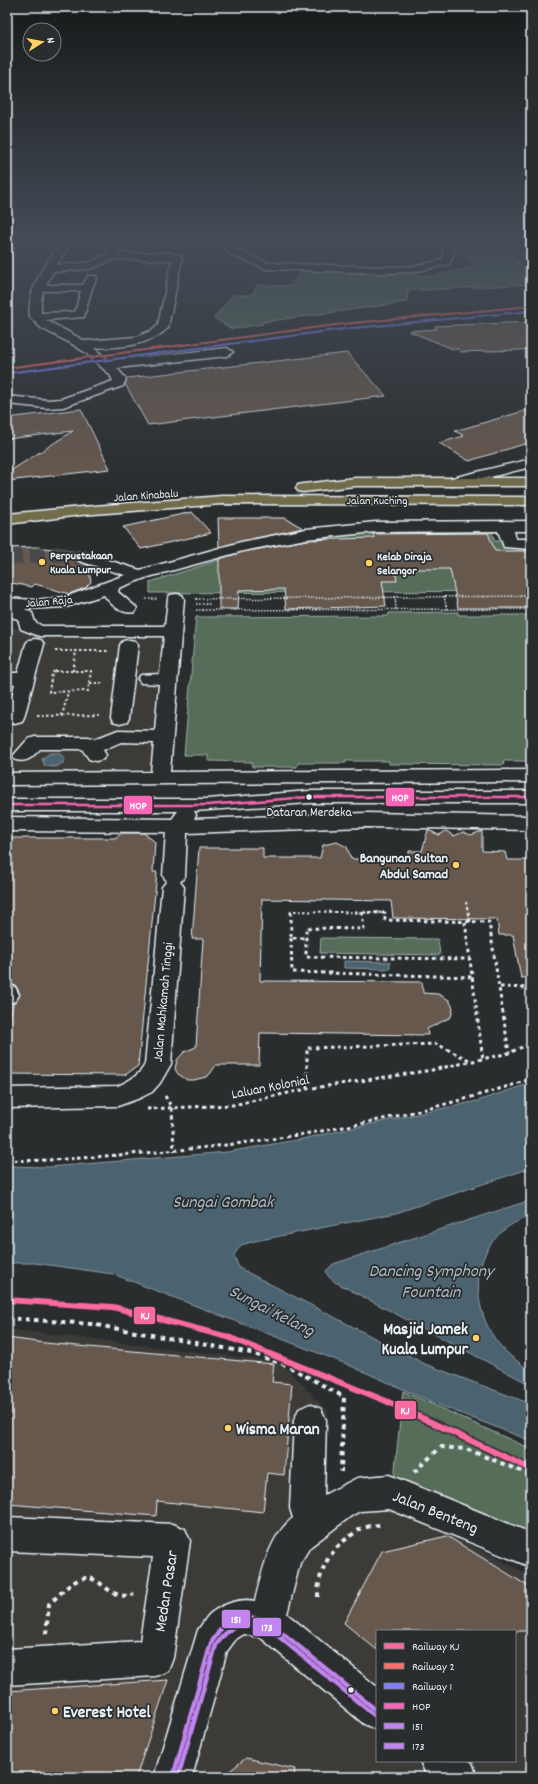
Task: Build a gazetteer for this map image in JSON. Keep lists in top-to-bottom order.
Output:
{
  "streets": {
    "highway": ["Jalan Kinabalu", "Jalan Kuching"],
    "street": [
      "Jalan Raja",
      "Jalan Mahkamah Tinggi",
      "Jalan Benteng",
      "Medan Pasar"
    ],
    "path": ["Laluan Kolonial"]
  },
  "crossings": [
    ["Jalan Kinabalu", "Jalan Kuching"]
  ],
  "water": ["Sungai Gombak", "Dancing Symphony Fountain", "Sungai Kelang"],
  "places": [
    "Perpustakaan Kuala Lumpur",
    "Kelab Diraja Selangor",
    "Dataran Merdeka",
    "Bangunan Sultan Abdul Samad",
    "Masjid Jamek Kuala Lumpur",
    "Wisma Maran",
    "Everest Hotel"
  ],
  "lines": [
    "rail line 2",
    "rail line 1",
    "transit line HOP",
    "rail line KJ",
    "transit line 151",
    "transit line 173"
  ],
  "legend": [
    "Railway KJ",
    "Railway 2",
    "Railway 1",
    "HOP",
    "151",
    "173"
  ],
  "north": "right"
}
